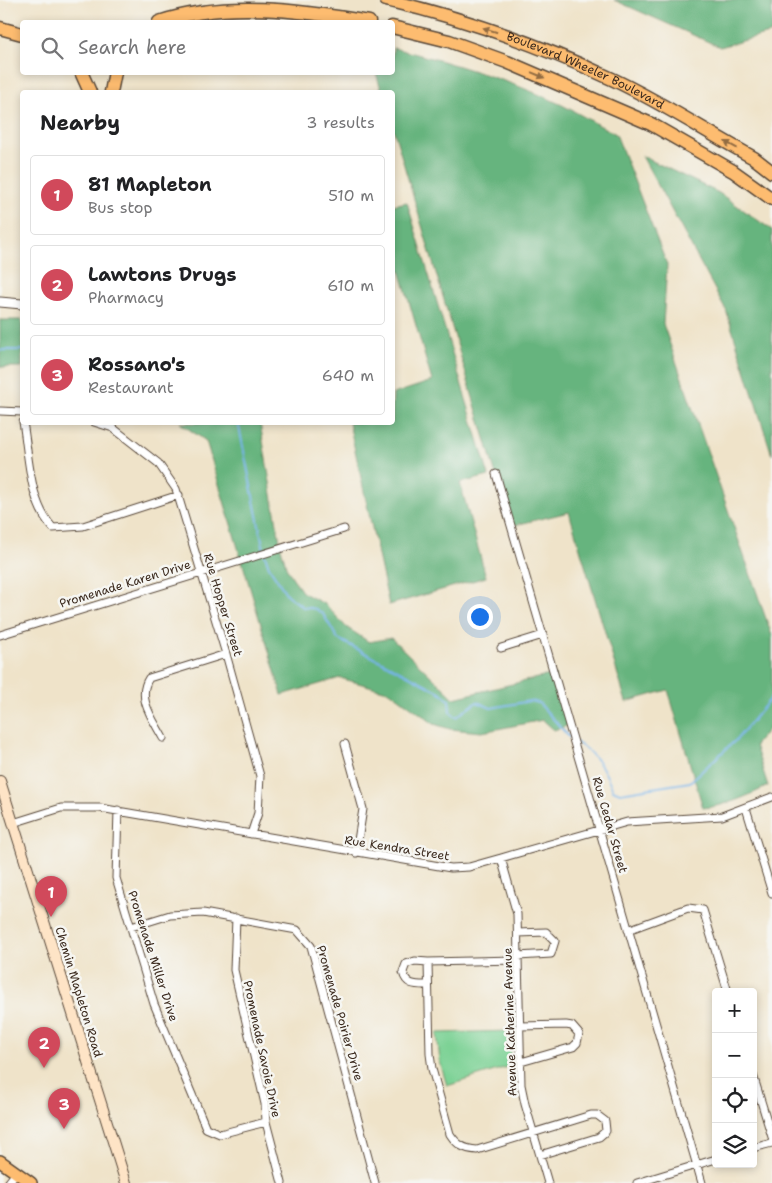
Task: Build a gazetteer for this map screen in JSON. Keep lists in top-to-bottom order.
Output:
{
  "streets": {
    "highway": ["Boulevard Wheeler Boulevard"],
    "main road": ["Chemin Mapleton Road"],
    "street": [
      "Promenade Karen Drive",
      "Rue Hopper Street",
      "Rue Cedar Street",
      "Rue Kendra Street",
      "Promenade Miller Drive",
      "Promenade Poirier Drive",
      "Avenue Katherine Avenue",
      "Promenade Savoie Drive"
    ]
  },
  "crossings": [
    ["Promenade Karen Drive", "Rue Hopper Street"],
    ["Rue Hopper Street", "Rue Kendra Street"],
    ["Rue Cedar Street", "Rue Kendra Street"],
    ["Rue Kendra Street", "Promenade Miller Drive"],
    ["Rue Kendra Street", "Chemin Mapleton Road"],
    ["Rue Kendra Street", "Avenue Katherine Avenue"],
    ["Promenade Miller Drive", "Promenade Poirier Drive"],
    ["Promenade Miller Drive", "Promenade Savoie Drive"],
    ["Promenade Poirier Drive", "Promenade Savoie Drive"]
  ],
  "page": {
    "search": "Search here",
    "heading": ["Nearby", "3 results"],
    "list": [
      {
        "mark": "1",
        "name": "81 Mapleton",
        "note": "Bus stop",
        "value": "510 m"
      },
      {
        "mark": "2",
        "name": "Lawtons Drugs",
        "note": "Pharmacy",
        "value": "610 m"
      },
      {
        "mark": "3",
        "name": "Rossano's",
        "note": "Restaurant",
        "value": "640 m"
      }
    ],
    "pins": ["1", "2", "3"],
    "map_buttons": ["+", "−"]
  }
}
